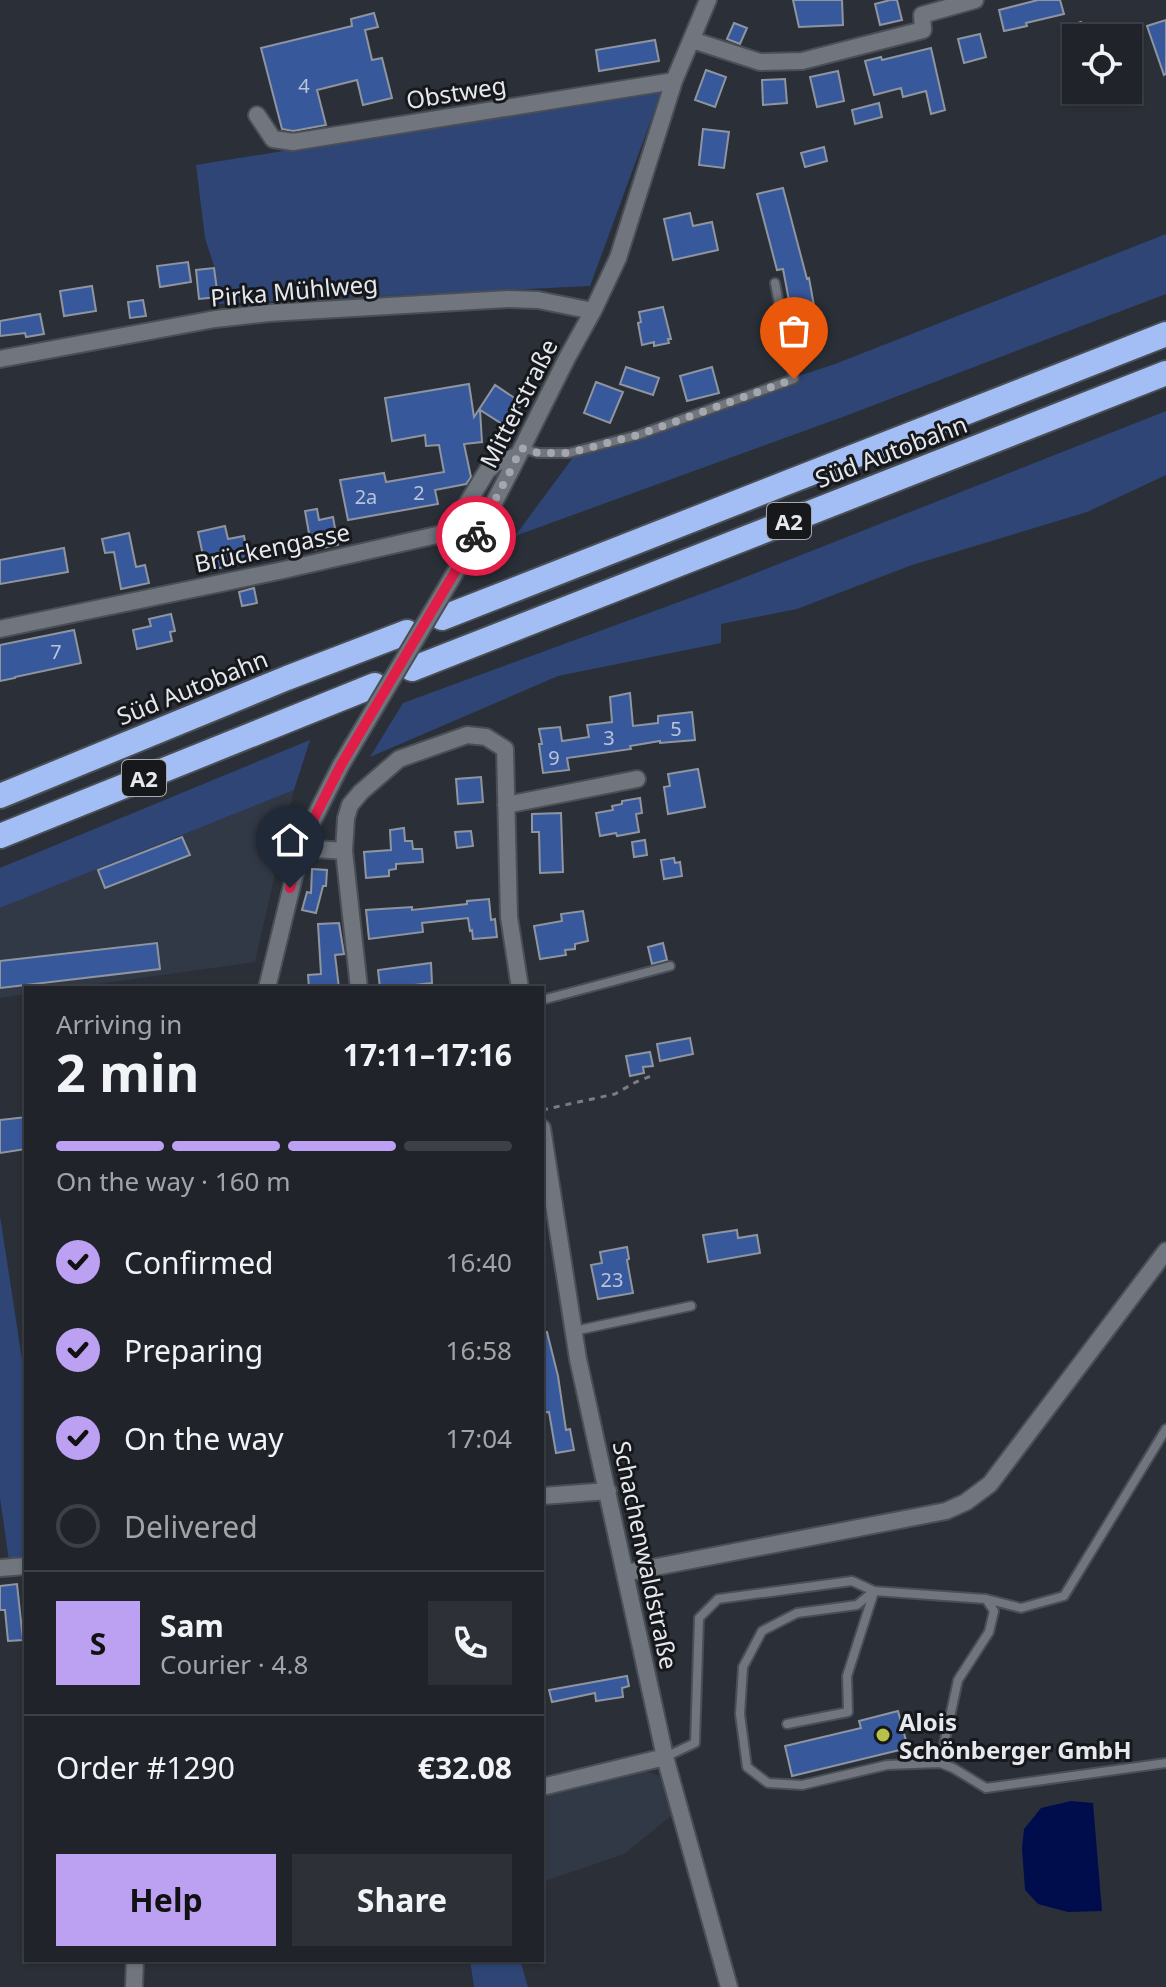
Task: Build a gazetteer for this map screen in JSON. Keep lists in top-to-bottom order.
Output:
{
  "streets": {
    "highway": ["Süd Autobahn", "A2"],
    "street": [
      "Obstweg",
      "Pirka Mühlweg",
      "Mitterstraße",
      "Brückengasse",
      "Schachenwaldstraße"
    ]
  },
  "crossings": [
    ["Obstweg", "Mitterstraße"],
    ["Pirka Mühlweg", "Mitterstraße"],
    ["Mitterstraße", "Brückengasse"]
  ],
  "places": ["Alois Schönberger GmbH"],
  "house_numbers": [
    "4",
    "2",
    "2a",
    "7",
    "5",
    "3",
    "9",
    "23"
  ],
  "page": {
    "heading": ["2 min", "Arriving in", "17:11–17:16"],
    "panel": [
      "Sam",
      "Courier · 4.8",
      "Order #1290",
      "€32.08"
    ],
    "bar": "On the way · 160 m",
    "list": [
      ["Confirmed", "16:40"],
      ["Preparing", "16:58"],
      ["On the way", "17:04"],
      "Delivered"
    ],
    "round": "S",
    "buttons": ["Help", "Share"]
  }
}
